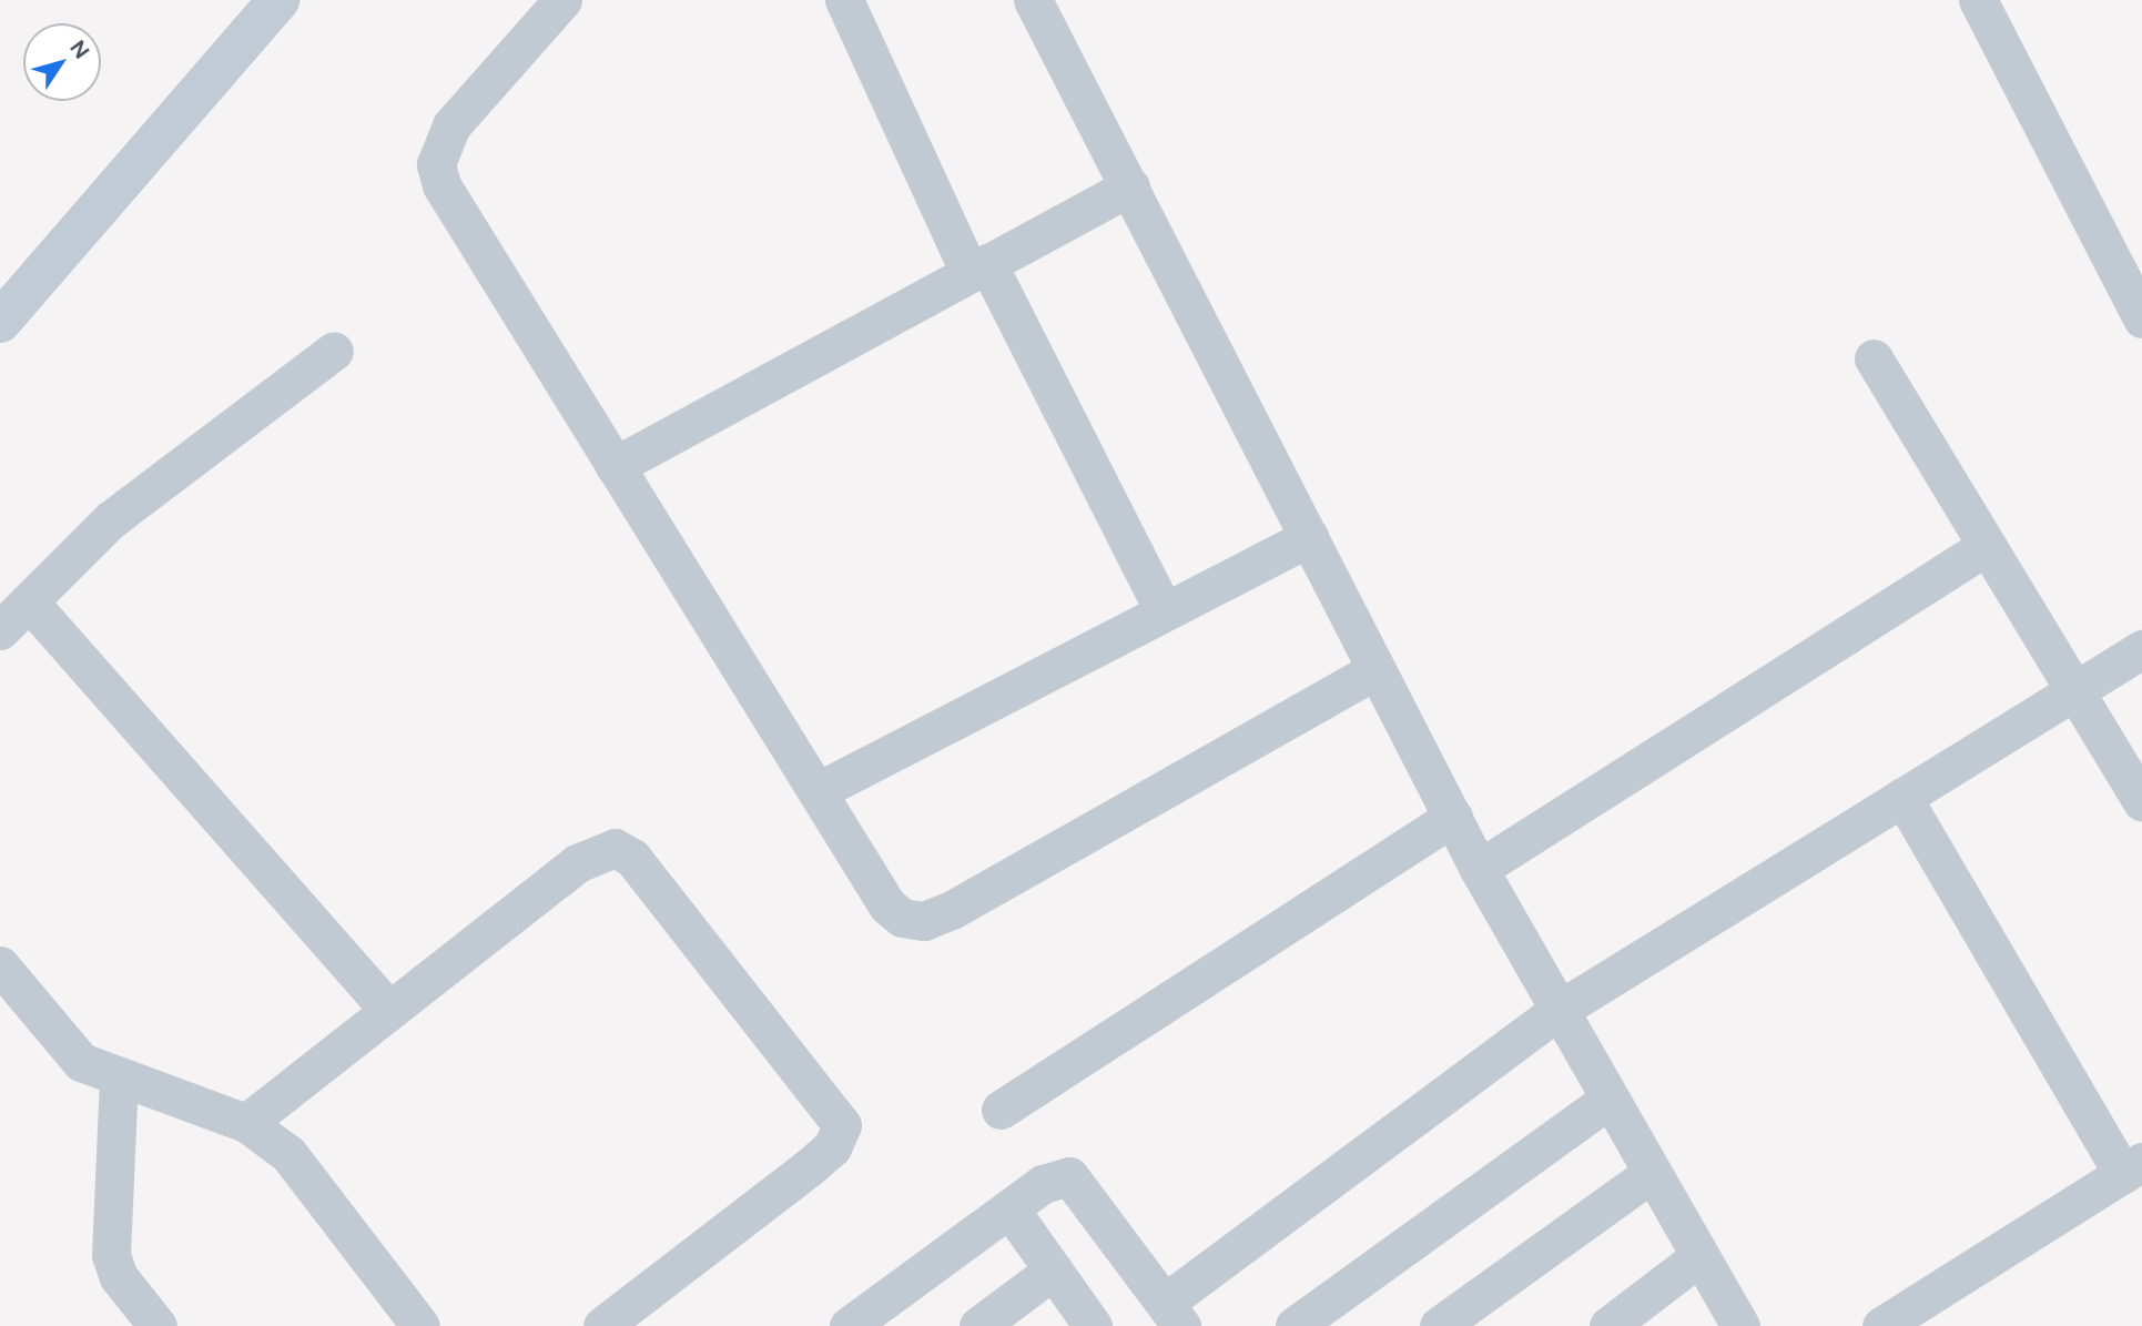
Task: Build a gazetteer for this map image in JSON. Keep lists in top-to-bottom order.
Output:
{
  "north": "top right"
}
